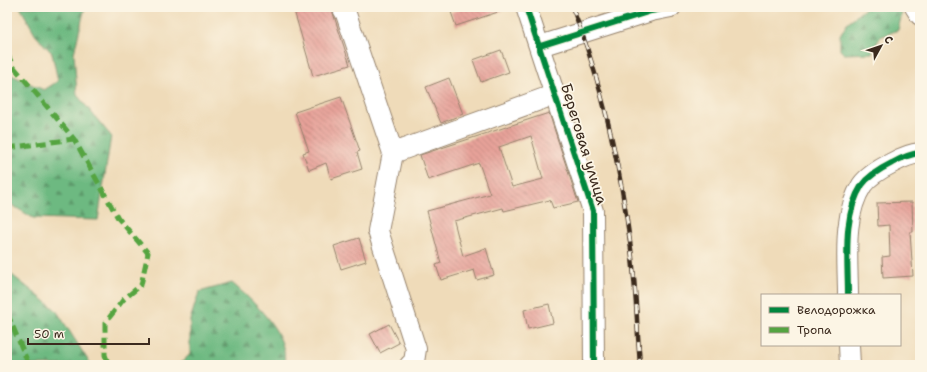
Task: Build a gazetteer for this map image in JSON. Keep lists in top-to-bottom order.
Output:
{
  "streets": {
    "street": ["Береговая улица"]
  },
  "legend": ["Велодорожка", "Тропа"],
  "scale_bar": "50 m",
  "north": "top right"
}
